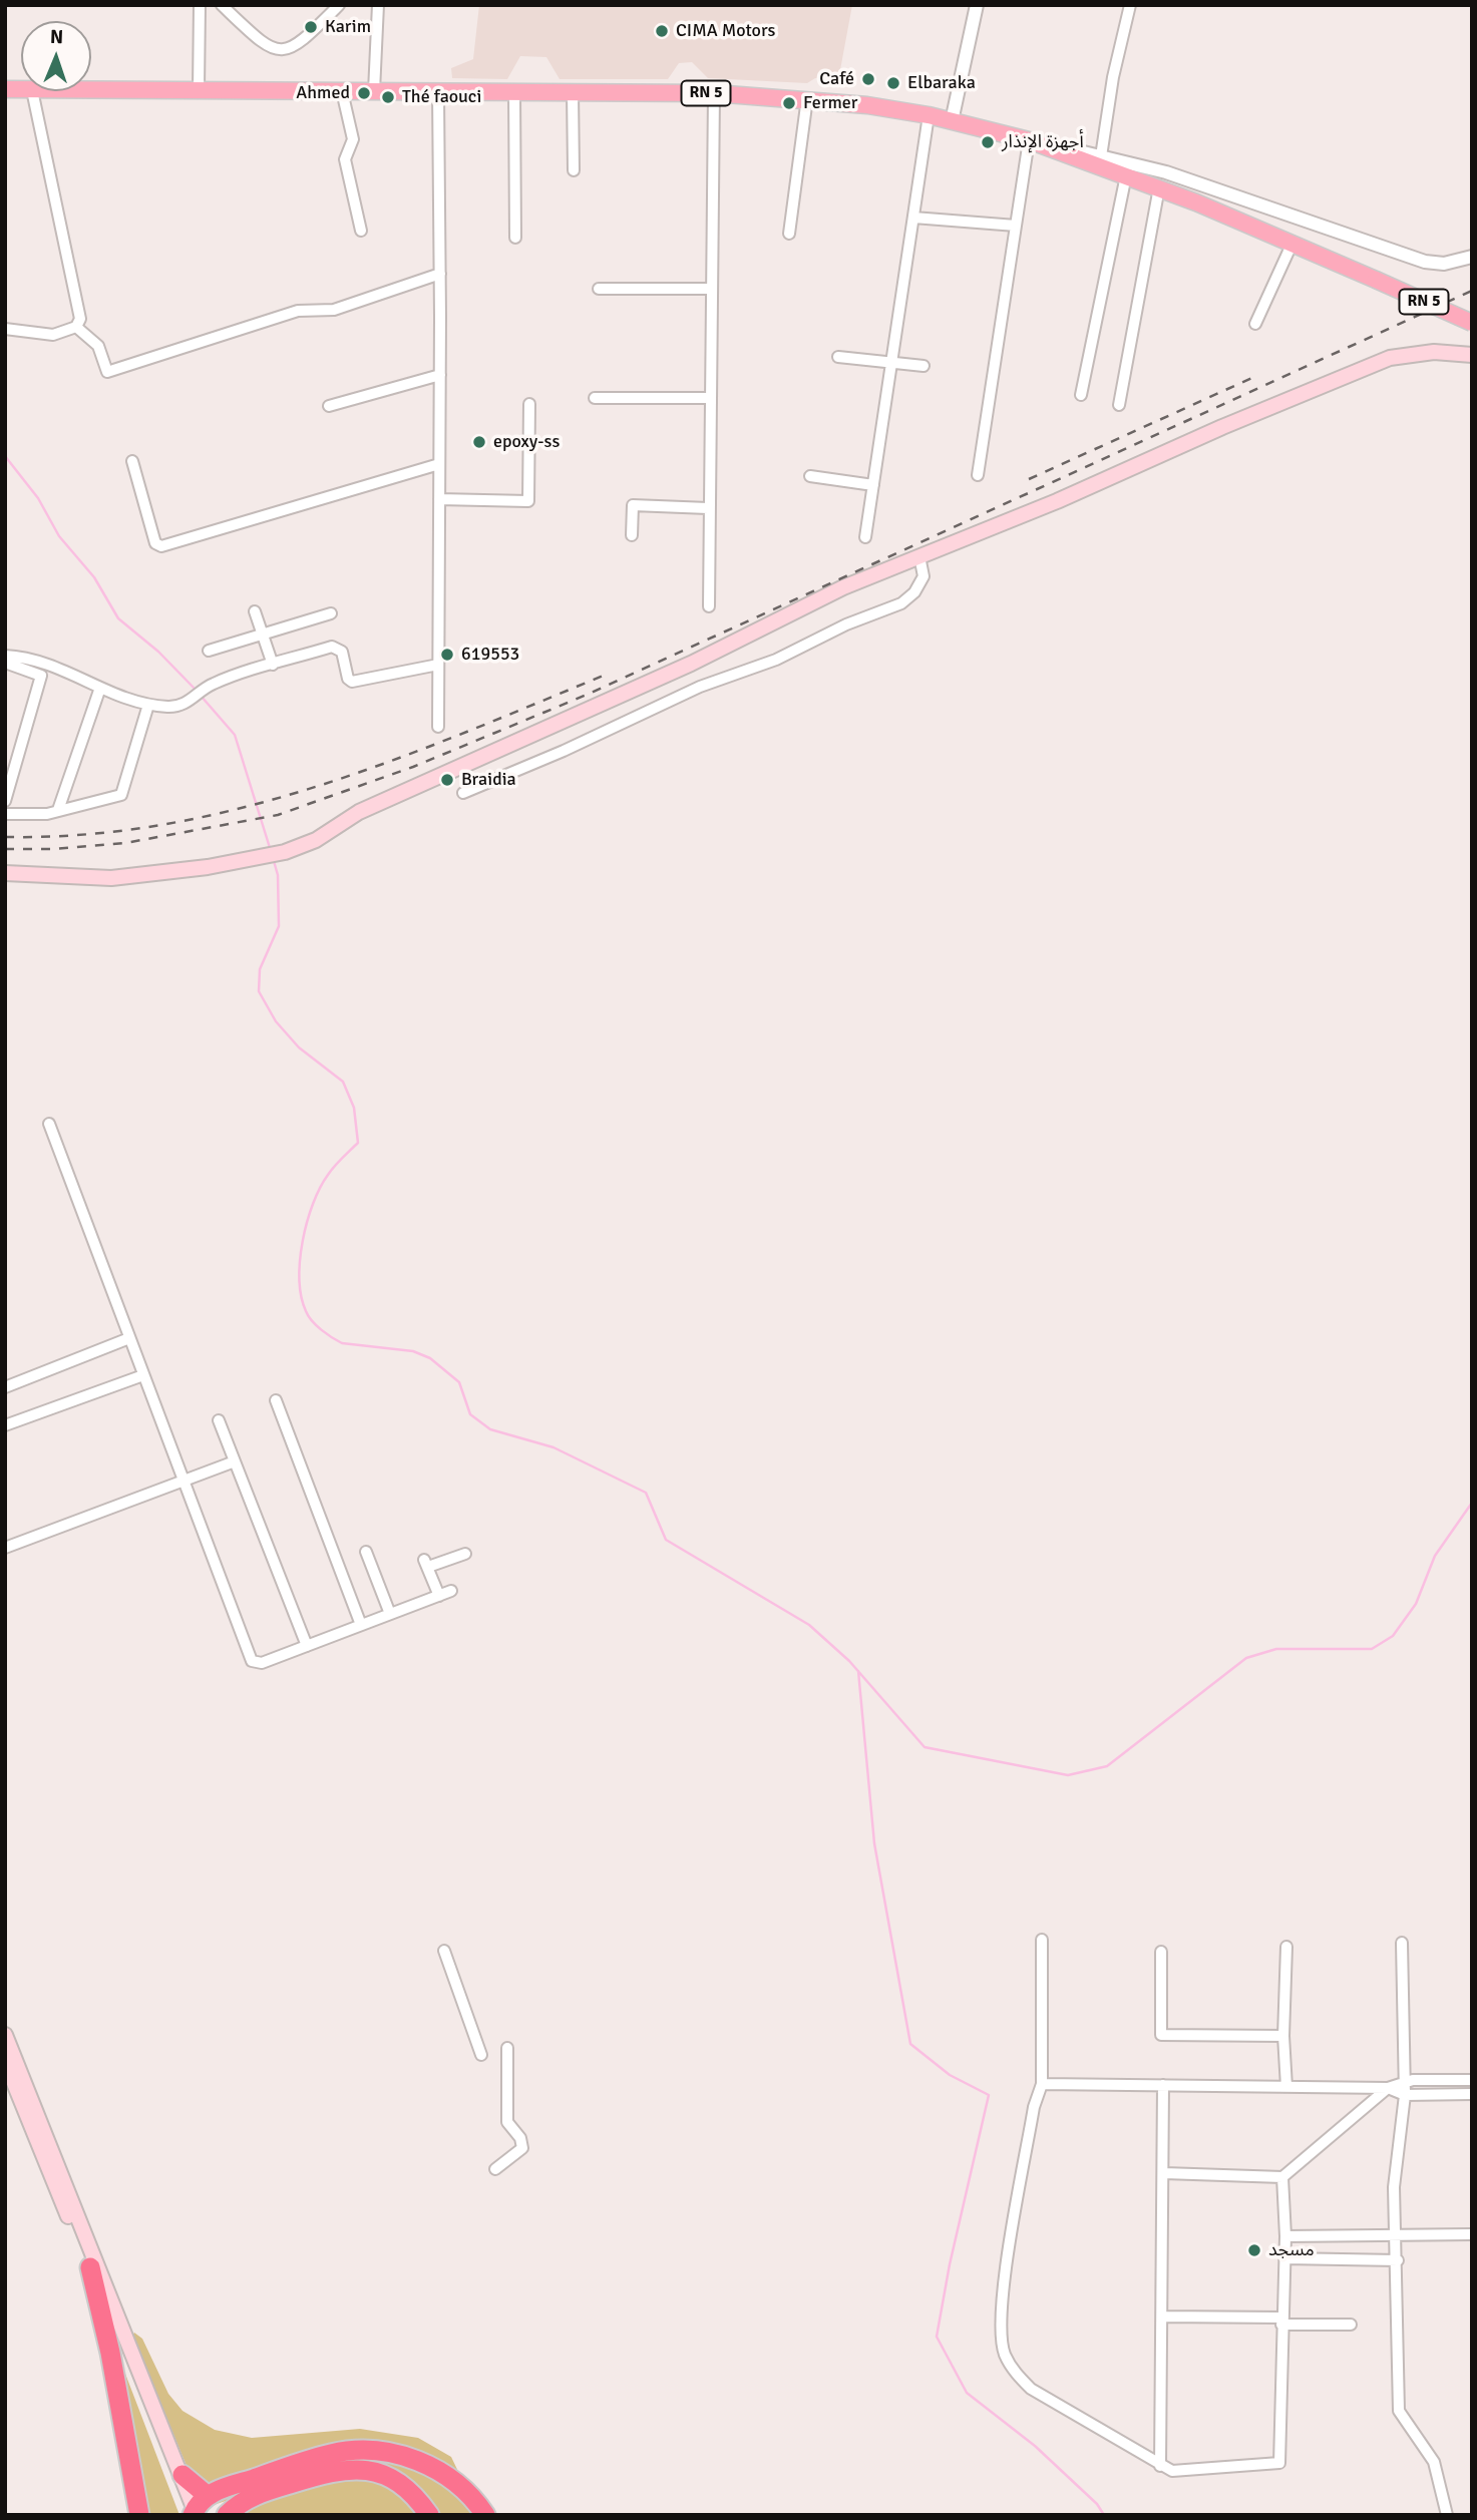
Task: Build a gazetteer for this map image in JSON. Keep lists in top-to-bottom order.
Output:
{
  "streets": {
    "main road": ["RN 5"]
  },
  "places": [
    "Karim",
    "CIMA Motors",
    "Café",
    "Elbaraka",
    "Ahmed",
    "Thé faouci",
    "Fermer",
    "أجهزة الإنذار",
    "epoxy-ss",
    "619553",
    "Braidia",
    "مسجد"
  ],
  "north": "top"
}
